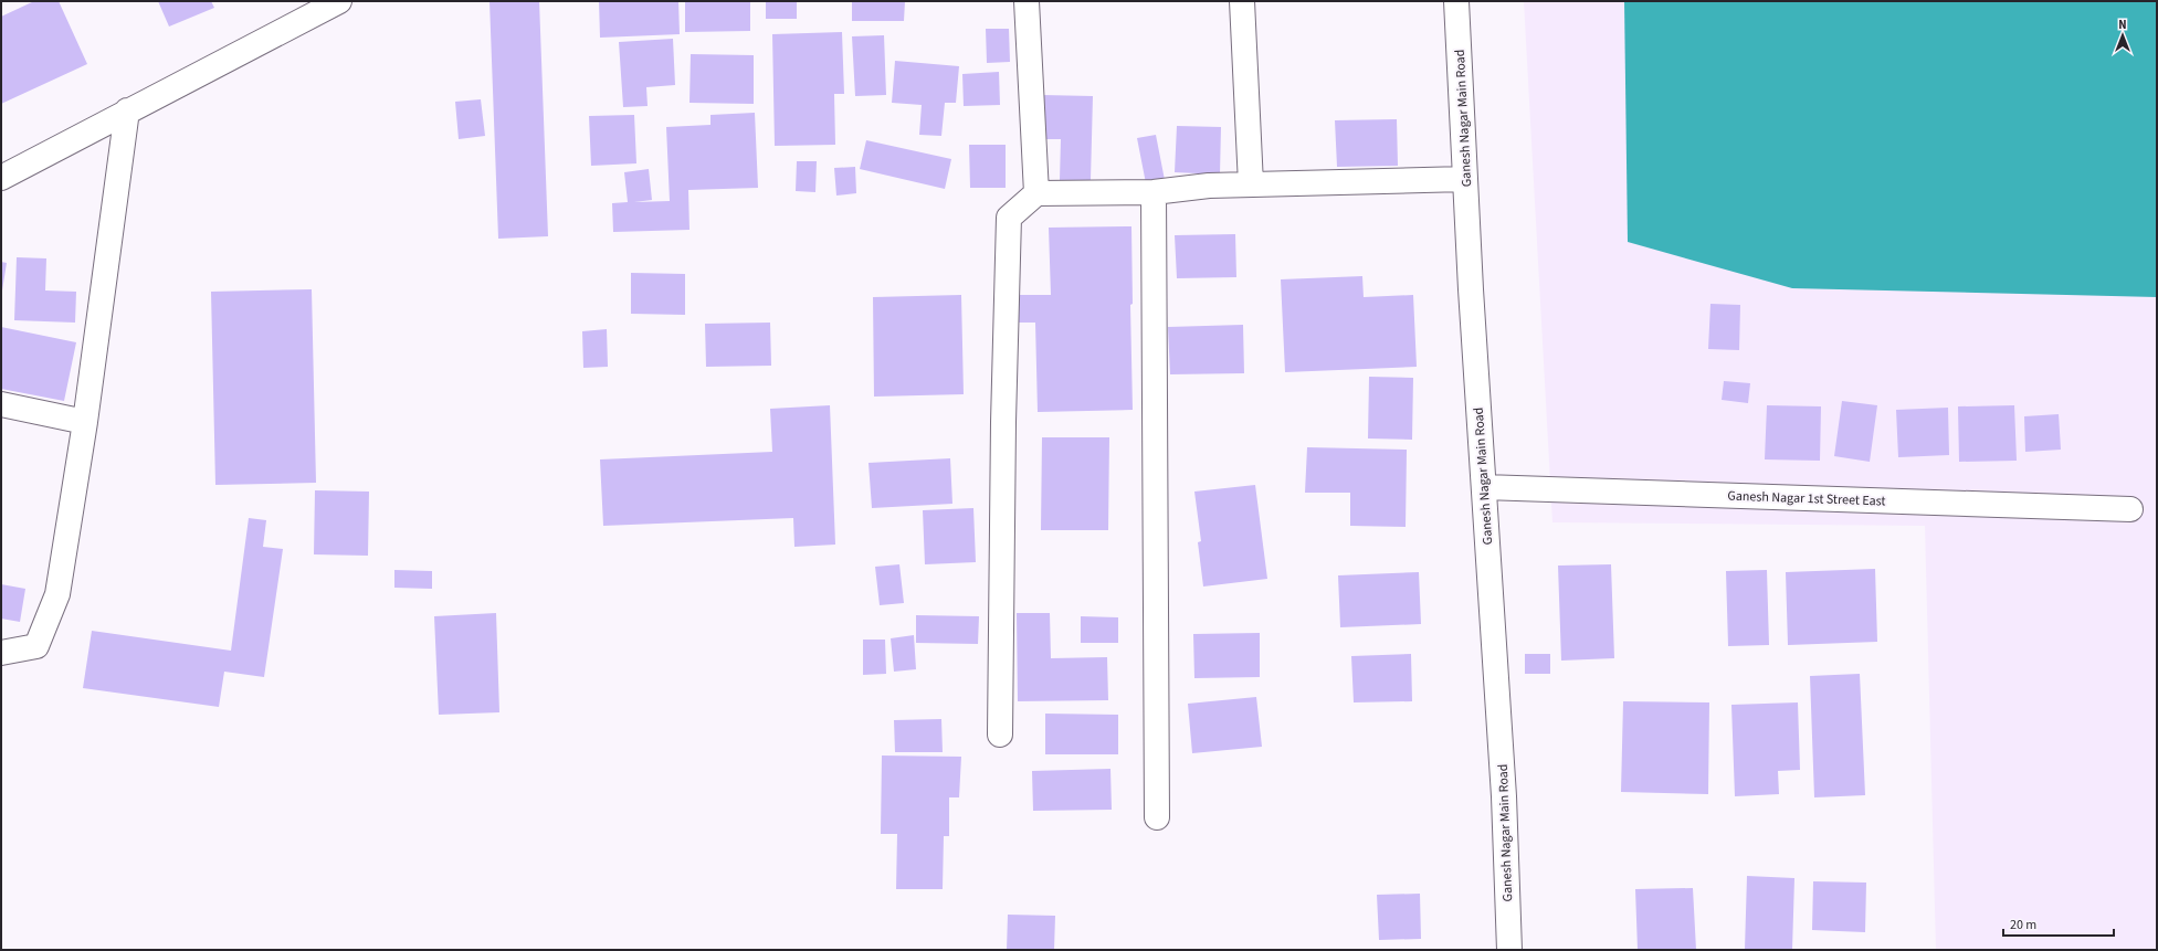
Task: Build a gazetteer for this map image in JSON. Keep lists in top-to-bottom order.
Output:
{
  "streets": {
    "street": ["Ganesh Nagar Main Road", "Ganesh Nagar 1st Street East"]
  },
  "crossings": [
    ["Ganesh Nagar Main Road", "Ganesh Nagar 1st Street East"]
  ],
  "scale_bar": "20 m",
  "north": "top"
}
